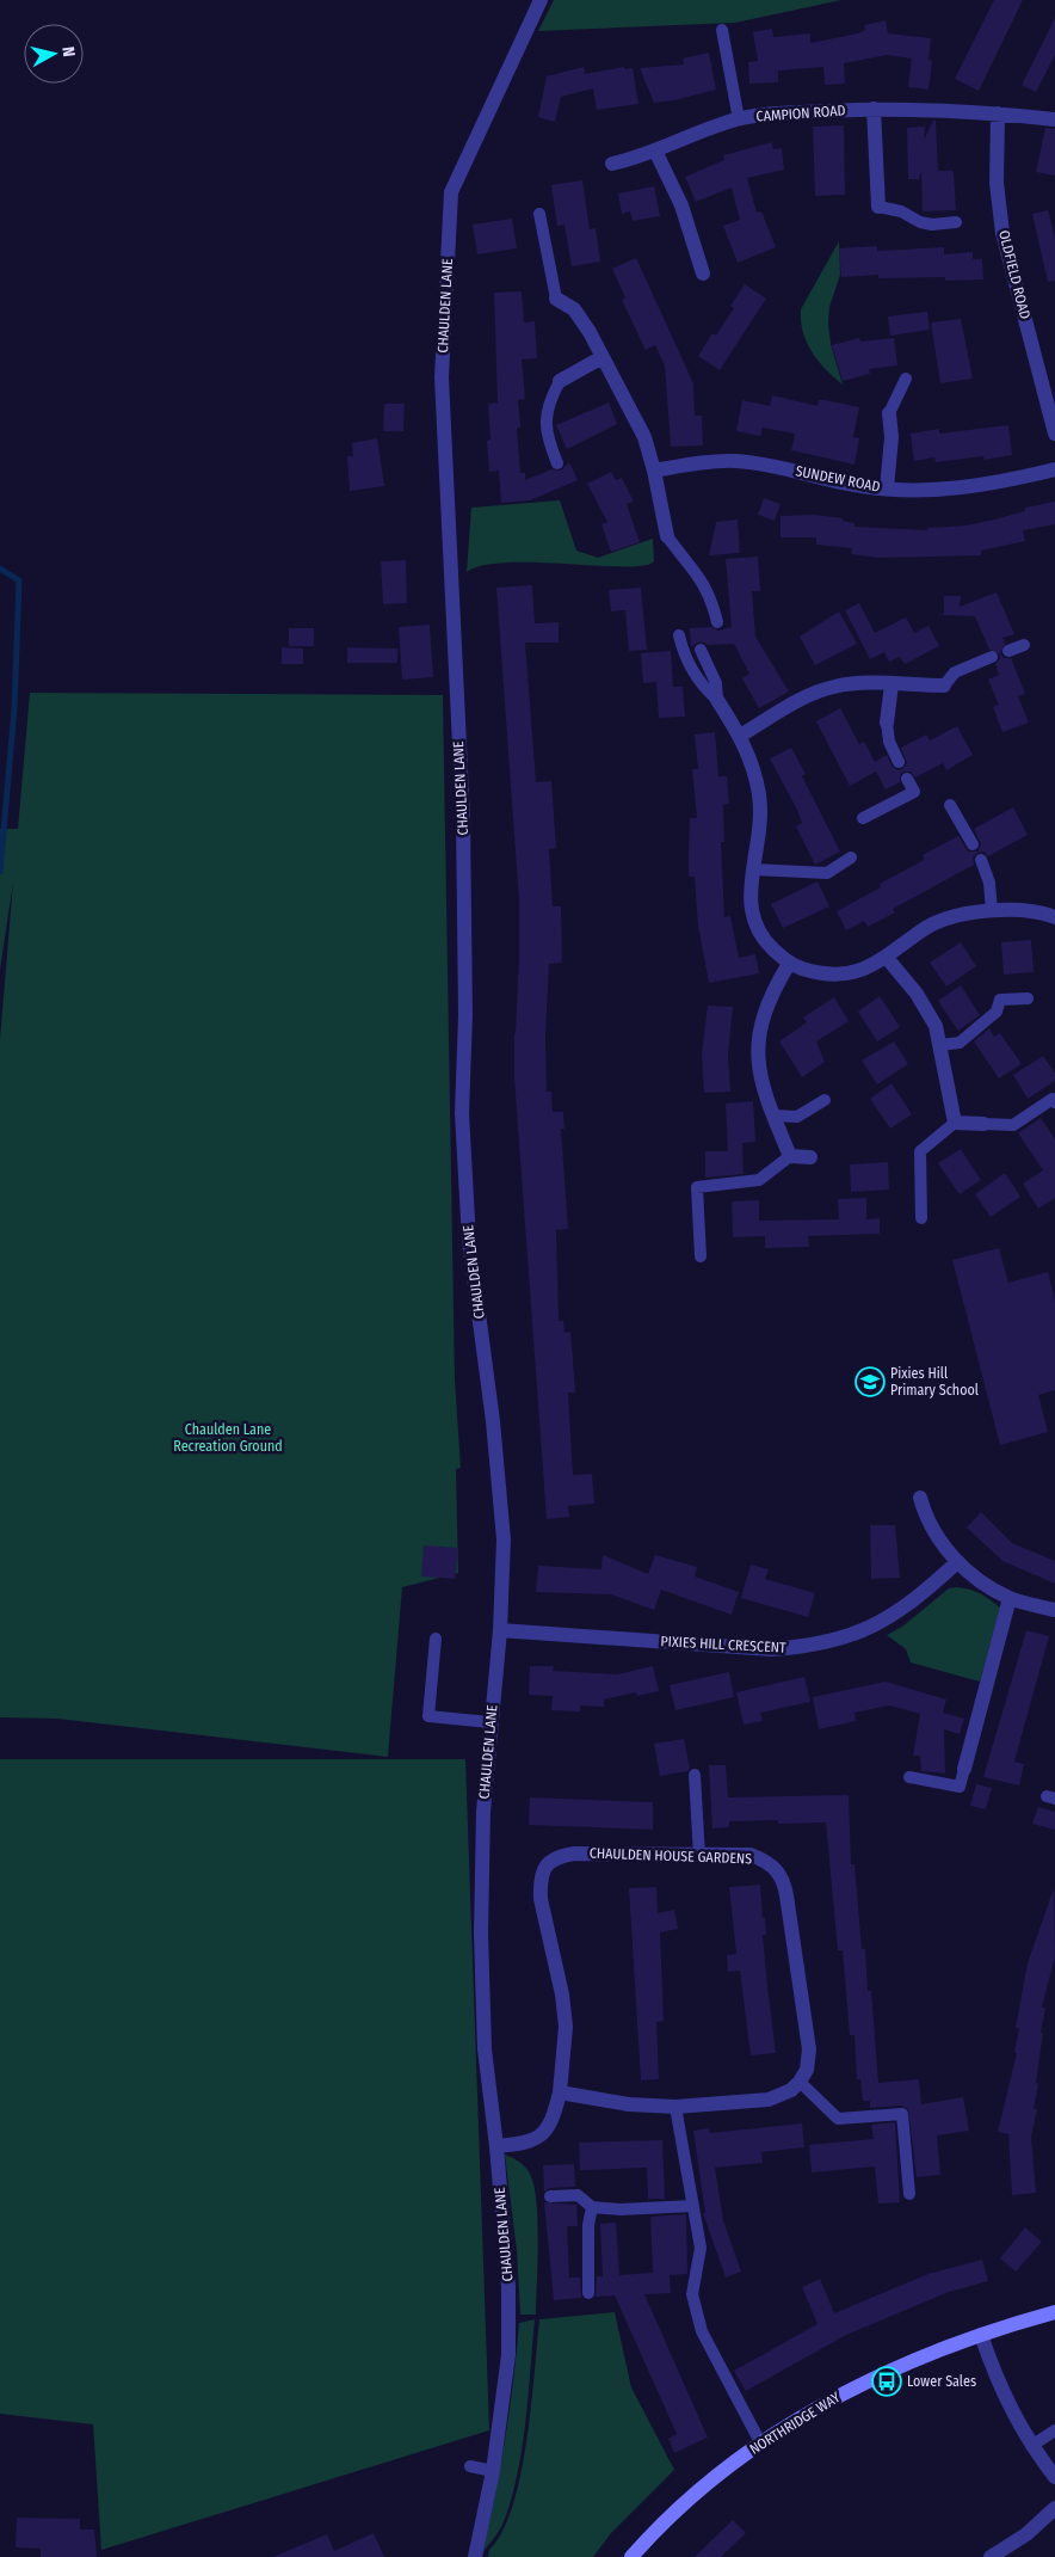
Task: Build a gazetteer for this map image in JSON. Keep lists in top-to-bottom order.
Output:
{
  "streets": {
    "street": [
      "CAMPION ROAD",
      "OLDFIELD ROAD",
      "CHAULDEN LANE",
      "SUNDEW ROAD",
      "PIXIES HILL CRESCENT",
      "CHAULDEN HOUSE GARDENS",
      "NORTHRIDGE WAY"
    ]
  },
  "crossings": [
    ["CAMPION ROAD", "OLDFIELD ROAD"],
    ["CHAULDEN LANE", "PIXIES HILL CRESCENT"],
    ["CHAULDEN LANE", "CHAULDEN HOUSE GARDENS"]
  ],
  "parks": ["Chaulden Lane Recreation Ground"],
  "places": {
    "school or university": ["Pixies Hill Primary School"],
    "bus stop": ["Lower Sales"]
  },
  "north": "right"
}
